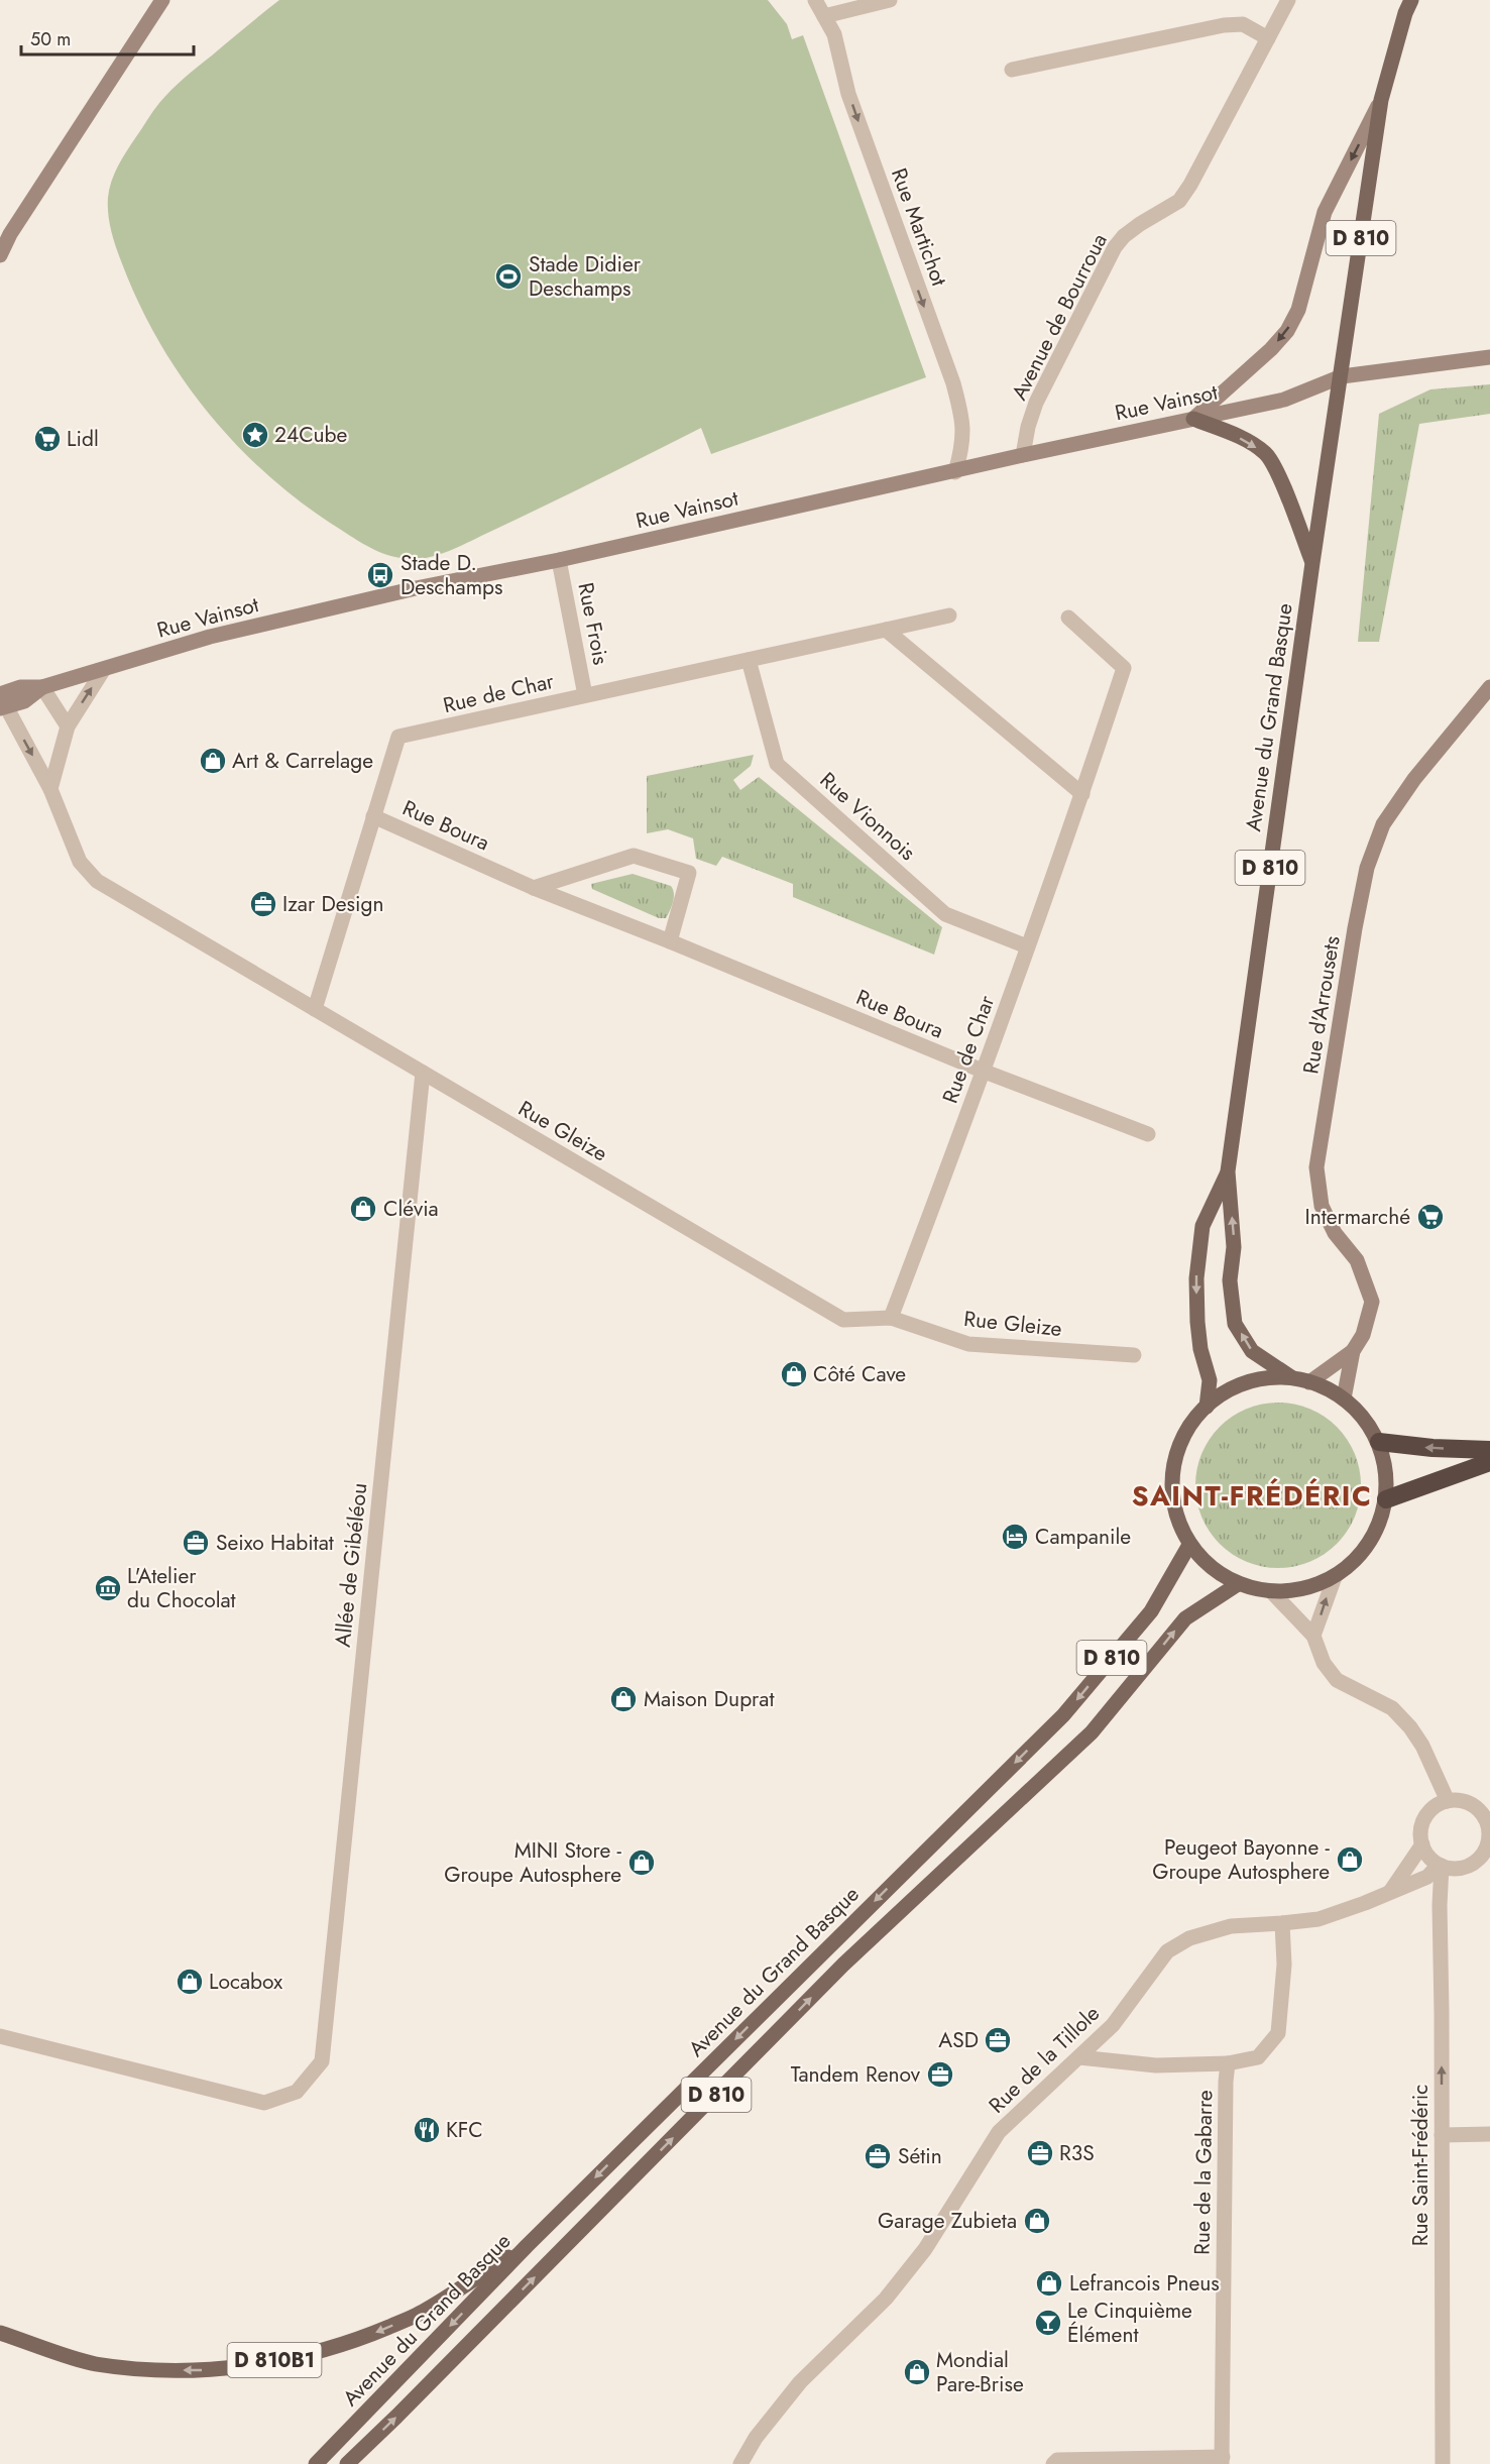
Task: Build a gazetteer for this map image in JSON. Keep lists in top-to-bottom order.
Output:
{
  "streets": {
    "main road": [
      "D 810",
      "Rue Vainsot",
      "Avenue du Grand Basque",
      "Rue d'Arrousets",
      "D 810B1"
    ],
    "street": [
      "Rue Martichot",
      "Avenue de Bourroua",
      "Rue Frois",
      "Rue de Char",
      "Rue Vionnois",
      "Rue Boura",
      "Rue Gleize",
      "Allée de Gibéléou",
      "Rue de la Tillole",
      "Rue Saint-Frédéric",
      "Rue de la Gabarre"
    ]
  },
  "crossings": [
    ["Rue Martichot", "Rue Vainsot"],
    ["D 810", "Rue Vainsot"],
    ["D 810", "Avenue du Grand Basque"],
    ["Avenue de Bourroua", "Rue Vainsot"],
    ["Rue Vainsot", "Rue Frois"],
    ["Rue Vainsot", "Avenue du Grand Basque"],
    ["Rue Vainsot", "Rue Gleize"],
    ["Rue Frois", "Rue de Char"],
    ["Rue de Char", "Rue Vionnois"],
    ["Rue de Char", "Rue Boura"],
    ["Rue de Char", "Rue Gleize"],
    ["Avenue du Grand Basque", "Rue d'Arrousets"],
    ["Avenue du Grand Basque", "D 810B1"],
    ["Rue Gleize", "Allée de Gibéléou"],
    ["Rue de la Tillole", "Rue Saint-Frédéric"],
    ["Rue de la Tillole", "Rue de la Gabarre"]
  ],
  "one_way": ["Rue Martichot", "Rue Saint-Frédéric"],
  "districts": ["SAINT-FRÉDÉRIC"],
  "places": {
    "sports": ["Stade Didier Deschamps"],
    "place": ["24Cube"],
    "supermarket": ["Lidl", "Intermarché"],
    "bus stop": ["Stade D. Deschamps"],
    "shop": [
      "Art & Carrelage",
      "Clévia",
      "Côté Cave",
      "Maison Duprat",
      "Peugeot Bayonne - Groupe Autosphere",
      "MINI Store - Groupe Autosphere",
      "Locabox",
      "Garage Zubieta",
      "Lefrancois Pneus",
      "Mondial Pare-Brise"
    ],
    "office": [
      "Izar Design",
      "Seixo Habitat",
      "ASD",
      "Tandem Renov",
      "R3S",
      "Sétin"
    ],
    "hotel": ["Campanile"],
    "museum": ["L'Atelier du Chocolat"],
    "restaurant": ["KFC"],
    "bar": ["Le Cinquième Élément"]
  },
  "scale_bar": "50 m"
}
